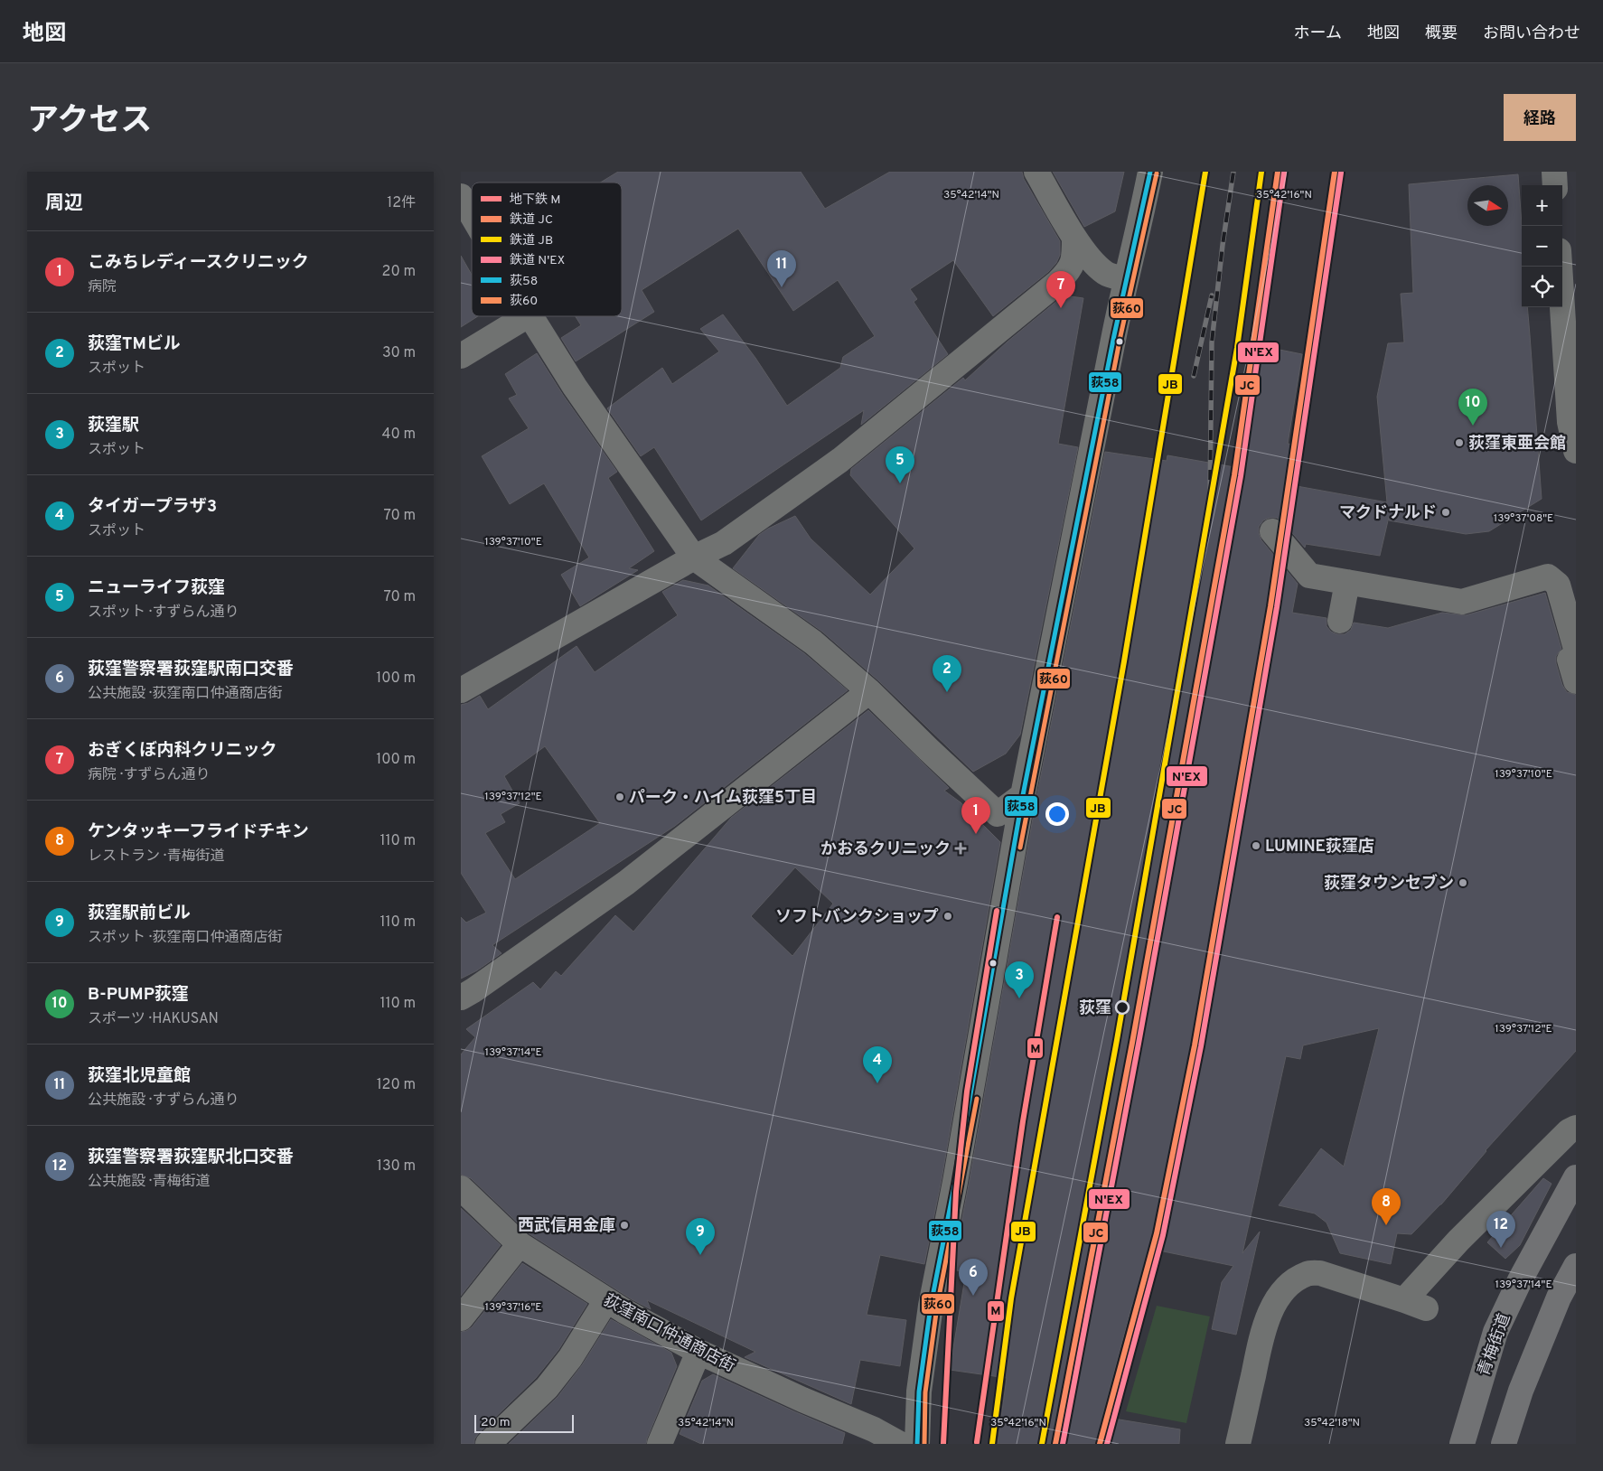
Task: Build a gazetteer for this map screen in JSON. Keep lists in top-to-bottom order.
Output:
{
  "streets": {
    "main road": ["青梅街道"],
    "street": ["荻窪南口仲通商店街"]
  },
  "places": {
    "other": [
      "荻窪東亜会館",
      "マクドナルド",
      "パーク・ハイム荻窪5丁目",
      "LUMINE荻窪店",
      "荻窪タウンセブン",
      "ソフトバンクショップ",
      "荻窪",
      "西武信用金庫"
    ],
    "health": ["かおるクリニック"]
  },
  "lines": [
    "rail line JC",
    "rail line JB",
    "transit line 荻58",
    "rail line N'EX",
    "transit line 荻60",
    "metro line M"
  ],
  "legend": [
    "地下鉄 M",
    "鉄道 JC",
    "鉄道 JB",
    "鉄道 N'EX",
    "荻58",
    "荻60"
  ],
  "scale_bar": "20 m",
  "north": "right",
  "page": {
    "header": "地図",
    "nav": [
      "ホーム",
      "地図",
      "概要",
      "お問い合わせ"
    ],
    "title": "アクセス",
    "buttons": "経路",
    "heading": ["周辺", "12件"],
    "map_buttons": ["+", "−"],
    "list": [
      {
        "mark": "1",
        "name": "こみちレディースクリニック",
        "note": "病院",
        "value": "20 m"
      },
      {
        "mark": "2",
        "name": "荻窪TMビル",
        "note": "スポット",
        "value": "30 m"
      },
      {
        "mark": "3",
        "name": "荻窪駅",
        "note": "スポット",
        "value": "40 m"
      },
      {
        "mark": "4",
        "name": "タイガープラザ3",
        "note": "スポット",
        "value": "70 m"
      },
      {
        "mark": "5",
        "name": "ニューライフ荻窪",
        "note": "スポット · すずらん通り",
        "value": "70 m"
      },
      {
        "mark": "6",
        "name": "荻窪警察署荻窪駅南口交番",
        "note": "公共施設 · 荻窪南口仲通商店街",
        "value": "100 m"
      },
      {
        "mark": "7",
        "name": "おぎくぼ内科クリニック",
        "note": "病院 · すずらん通り",
        "value": "100 m"
      },
      {
        "mark": "8",
        "name": "ケンタッキーフライドチキン",
        "note": "レストラン · 青梅街道",
        "value": "110 m"
      },
      {
        "mark": "9",
        "name": "荻窪駅前ビル",
        "note": "スポット · 荻窪南口仲通商店街",
        "value": "110 m"
      },
      {
        "mark": "10",
        "name": "B-PUMP荻窪",
        "note": "スポーツ · HAKUSAN",
        "value": "110 m"
      },
      {
        "mark": "11",
        "name": "荻窪北児童館",
        "note": "公共施設 · すずらん通り",
        "value": "120 m"
      },
      {
        "mark": "12",
        "name": "荻窪警察署荻窪駅北口交番",
        "note": "公共施設 · 青梅街道",
        "value": "130 m"
      }
    ],
    "pins": [
      "11",
      "7",
      "10",
      "5",
      "2",
      "1",
      "3",
      "4",
      "8",
      "12",
      "9",
      "6"
    ],
    "scale": "20 m"
  },
  "coordinates": [
    "35°42'14\"N",
    "35°42'16\"N",
    "139°37'08\"E",
    "139°37'10\"E",
    "139°37'12\"E",
    "139°37'14\"E",
    "139°37'16\"E",
    "35°42'18\"N"
  ]
}
